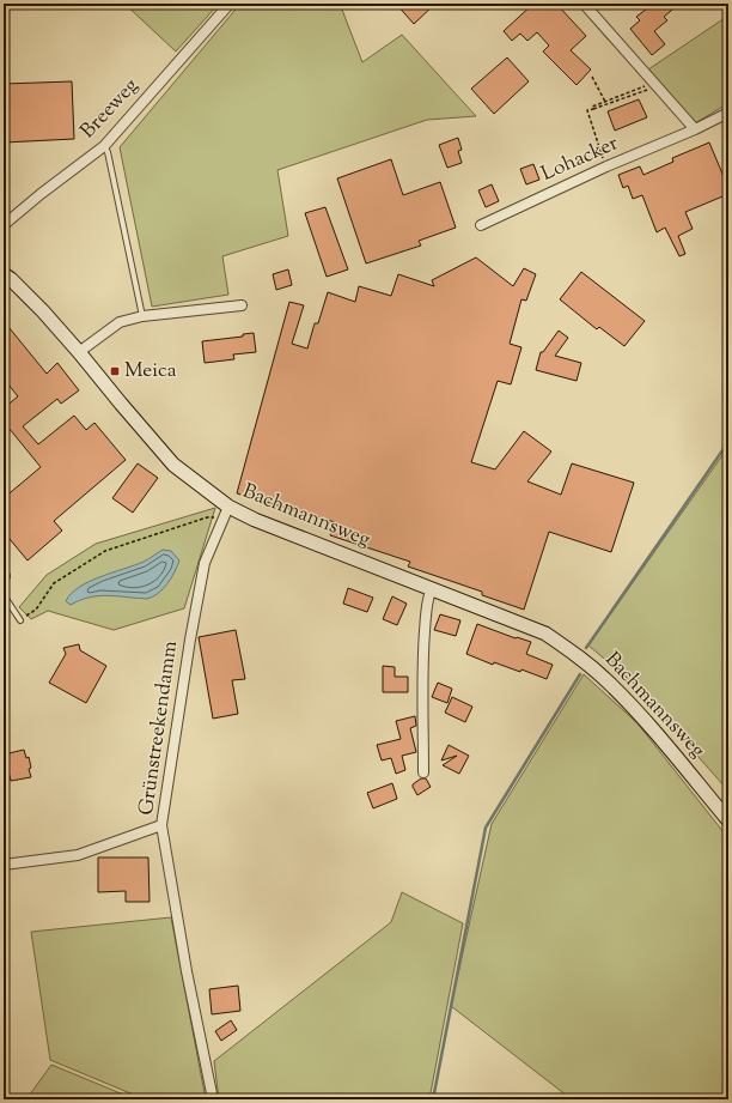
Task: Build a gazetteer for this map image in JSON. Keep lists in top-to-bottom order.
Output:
{
  "streets": {
    "street": [
      "Breeweg",
      "Lohacker",
      "Bachmannsweg",
      "Grünstreekendamm"
    ]
  },
  "crossings": [
    ["Bachmannsweg", "Grünstreekendamm"]
  ],
  "places": {
    "transit": ["Meica"]
  }
}
